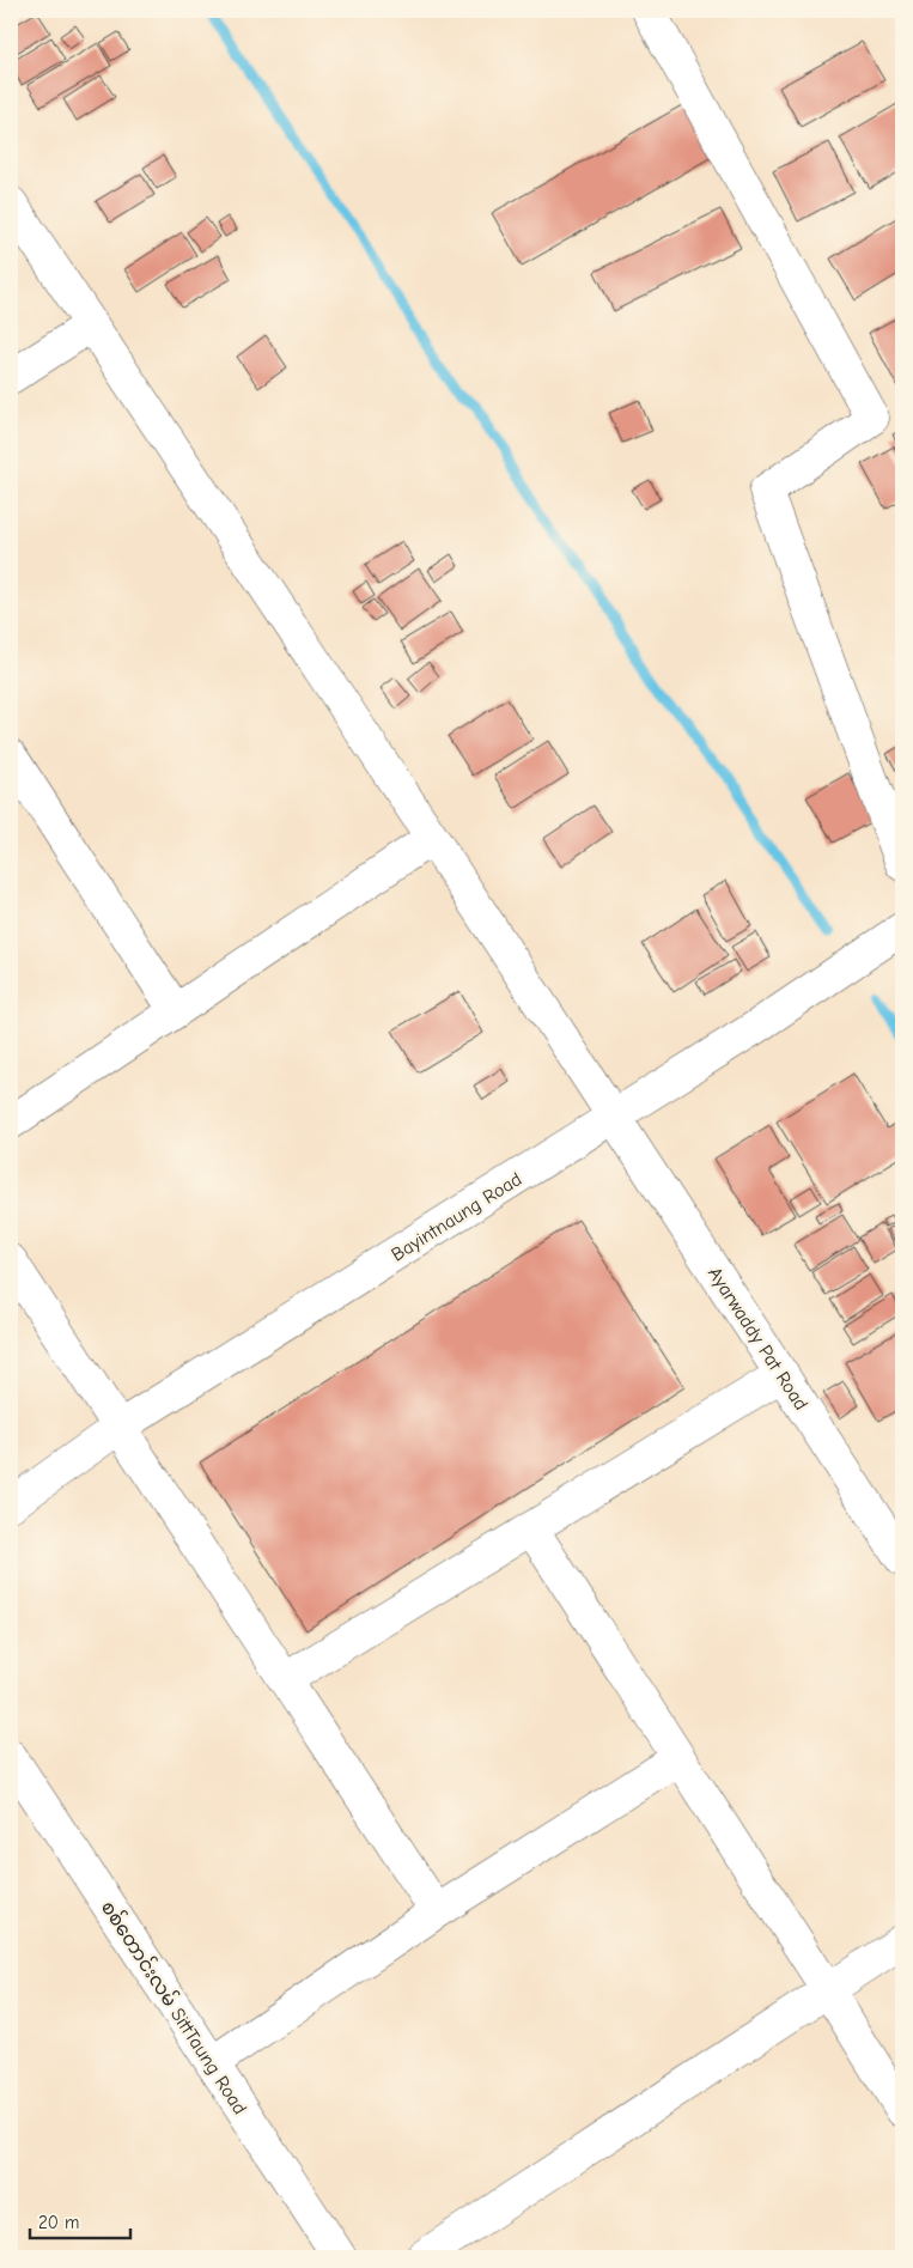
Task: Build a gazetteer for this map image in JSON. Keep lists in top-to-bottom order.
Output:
{
  "streets": {
    "street": ["Bayintnaung Road", "Ayarwaddy Pat Road", "စစ်တောင်းလမ် SittTaung Road"]
  },
  "crossings": [
    ["Bayintnaung Road", "Ayarwaddy Pat Road"]
  ],
  "scale_bar": "20 m"
}
